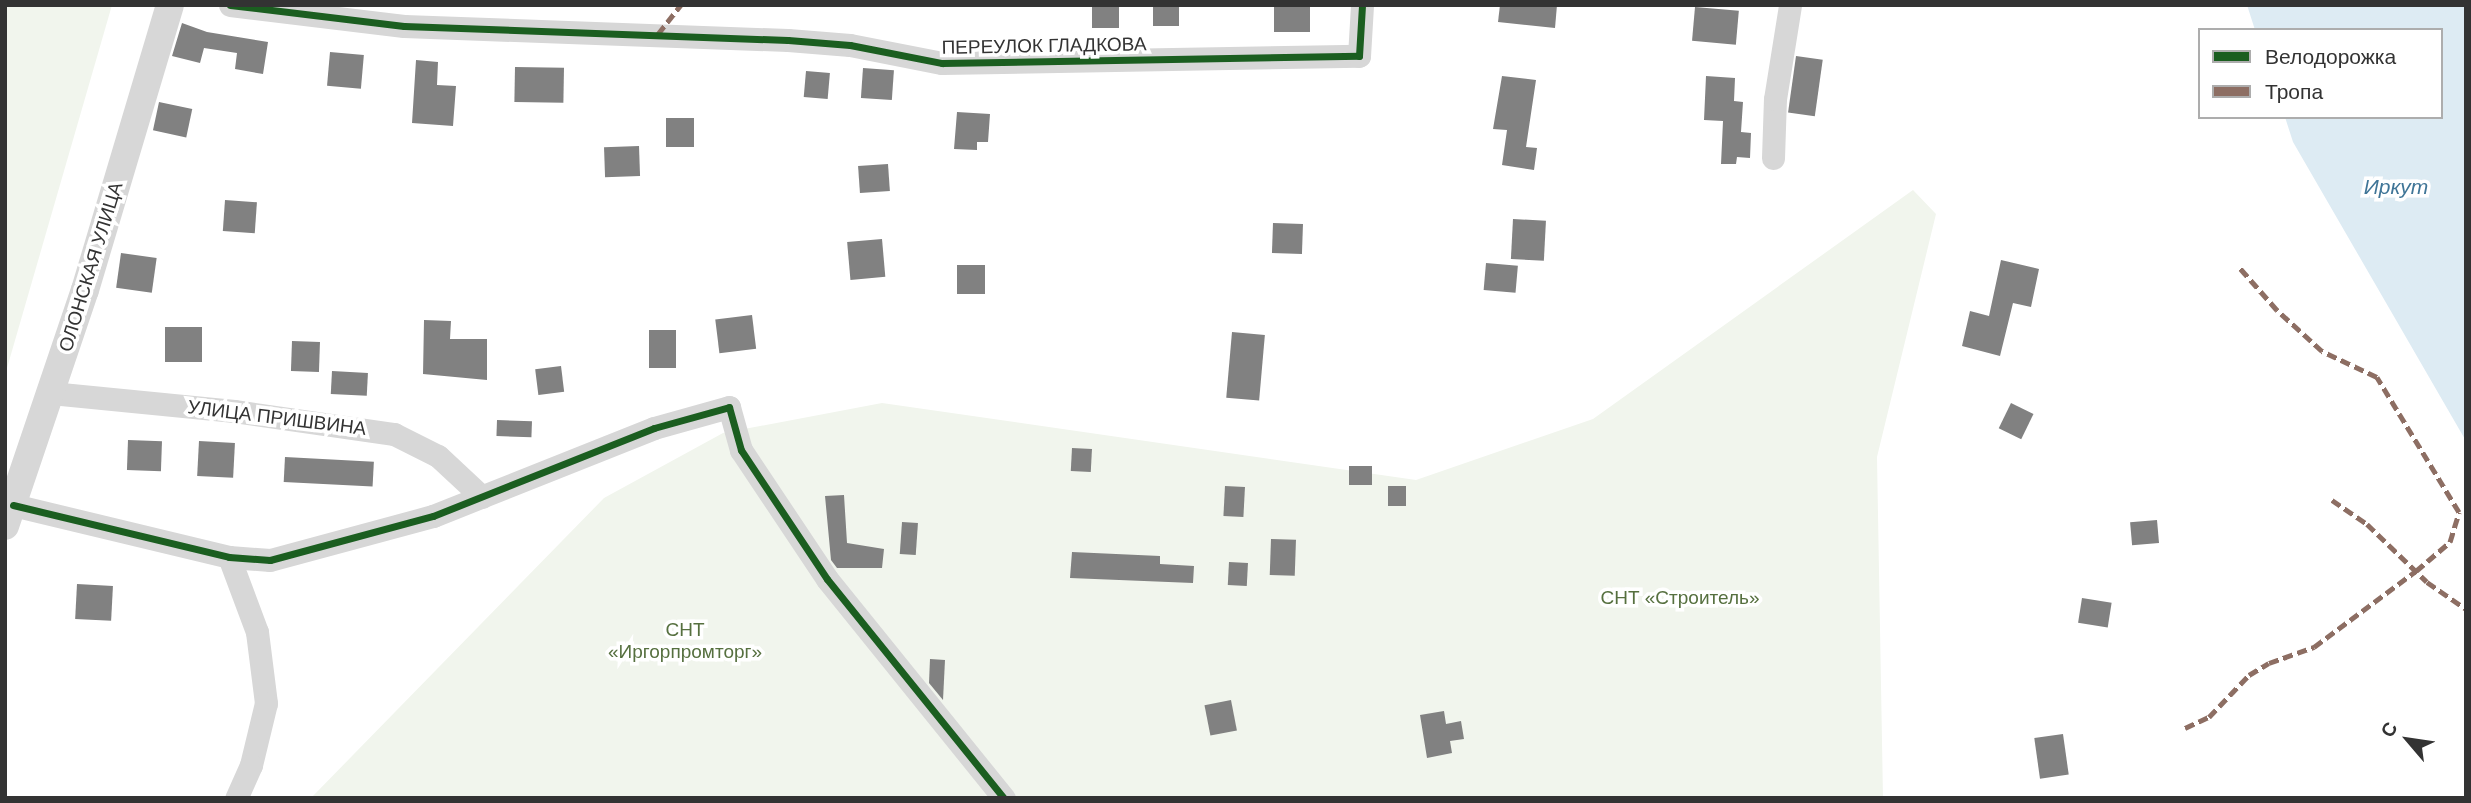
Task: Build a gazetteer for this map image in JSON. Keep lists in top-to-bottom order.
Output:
{
  "streets": {
    "street": ["ПЕРЕУЛОК ГЛАДКОВА", "ОЛОНСКАЯ УЛИЦА", "УЛИЦА ПРИШВИНА"]
  },
  "crossings": [
    ["ОЛОНСКАЯ УЛИЦА", "УЛИЦА ПРИШВИНА"]
  ],
  "water": ["Иркут"],
  "parks": ["СНТ «Строитель»", "СНТ «Иргорпромторг»"],
  "legend": ["Велодорожка", "Тропа"],
  "north": "top left"
}
